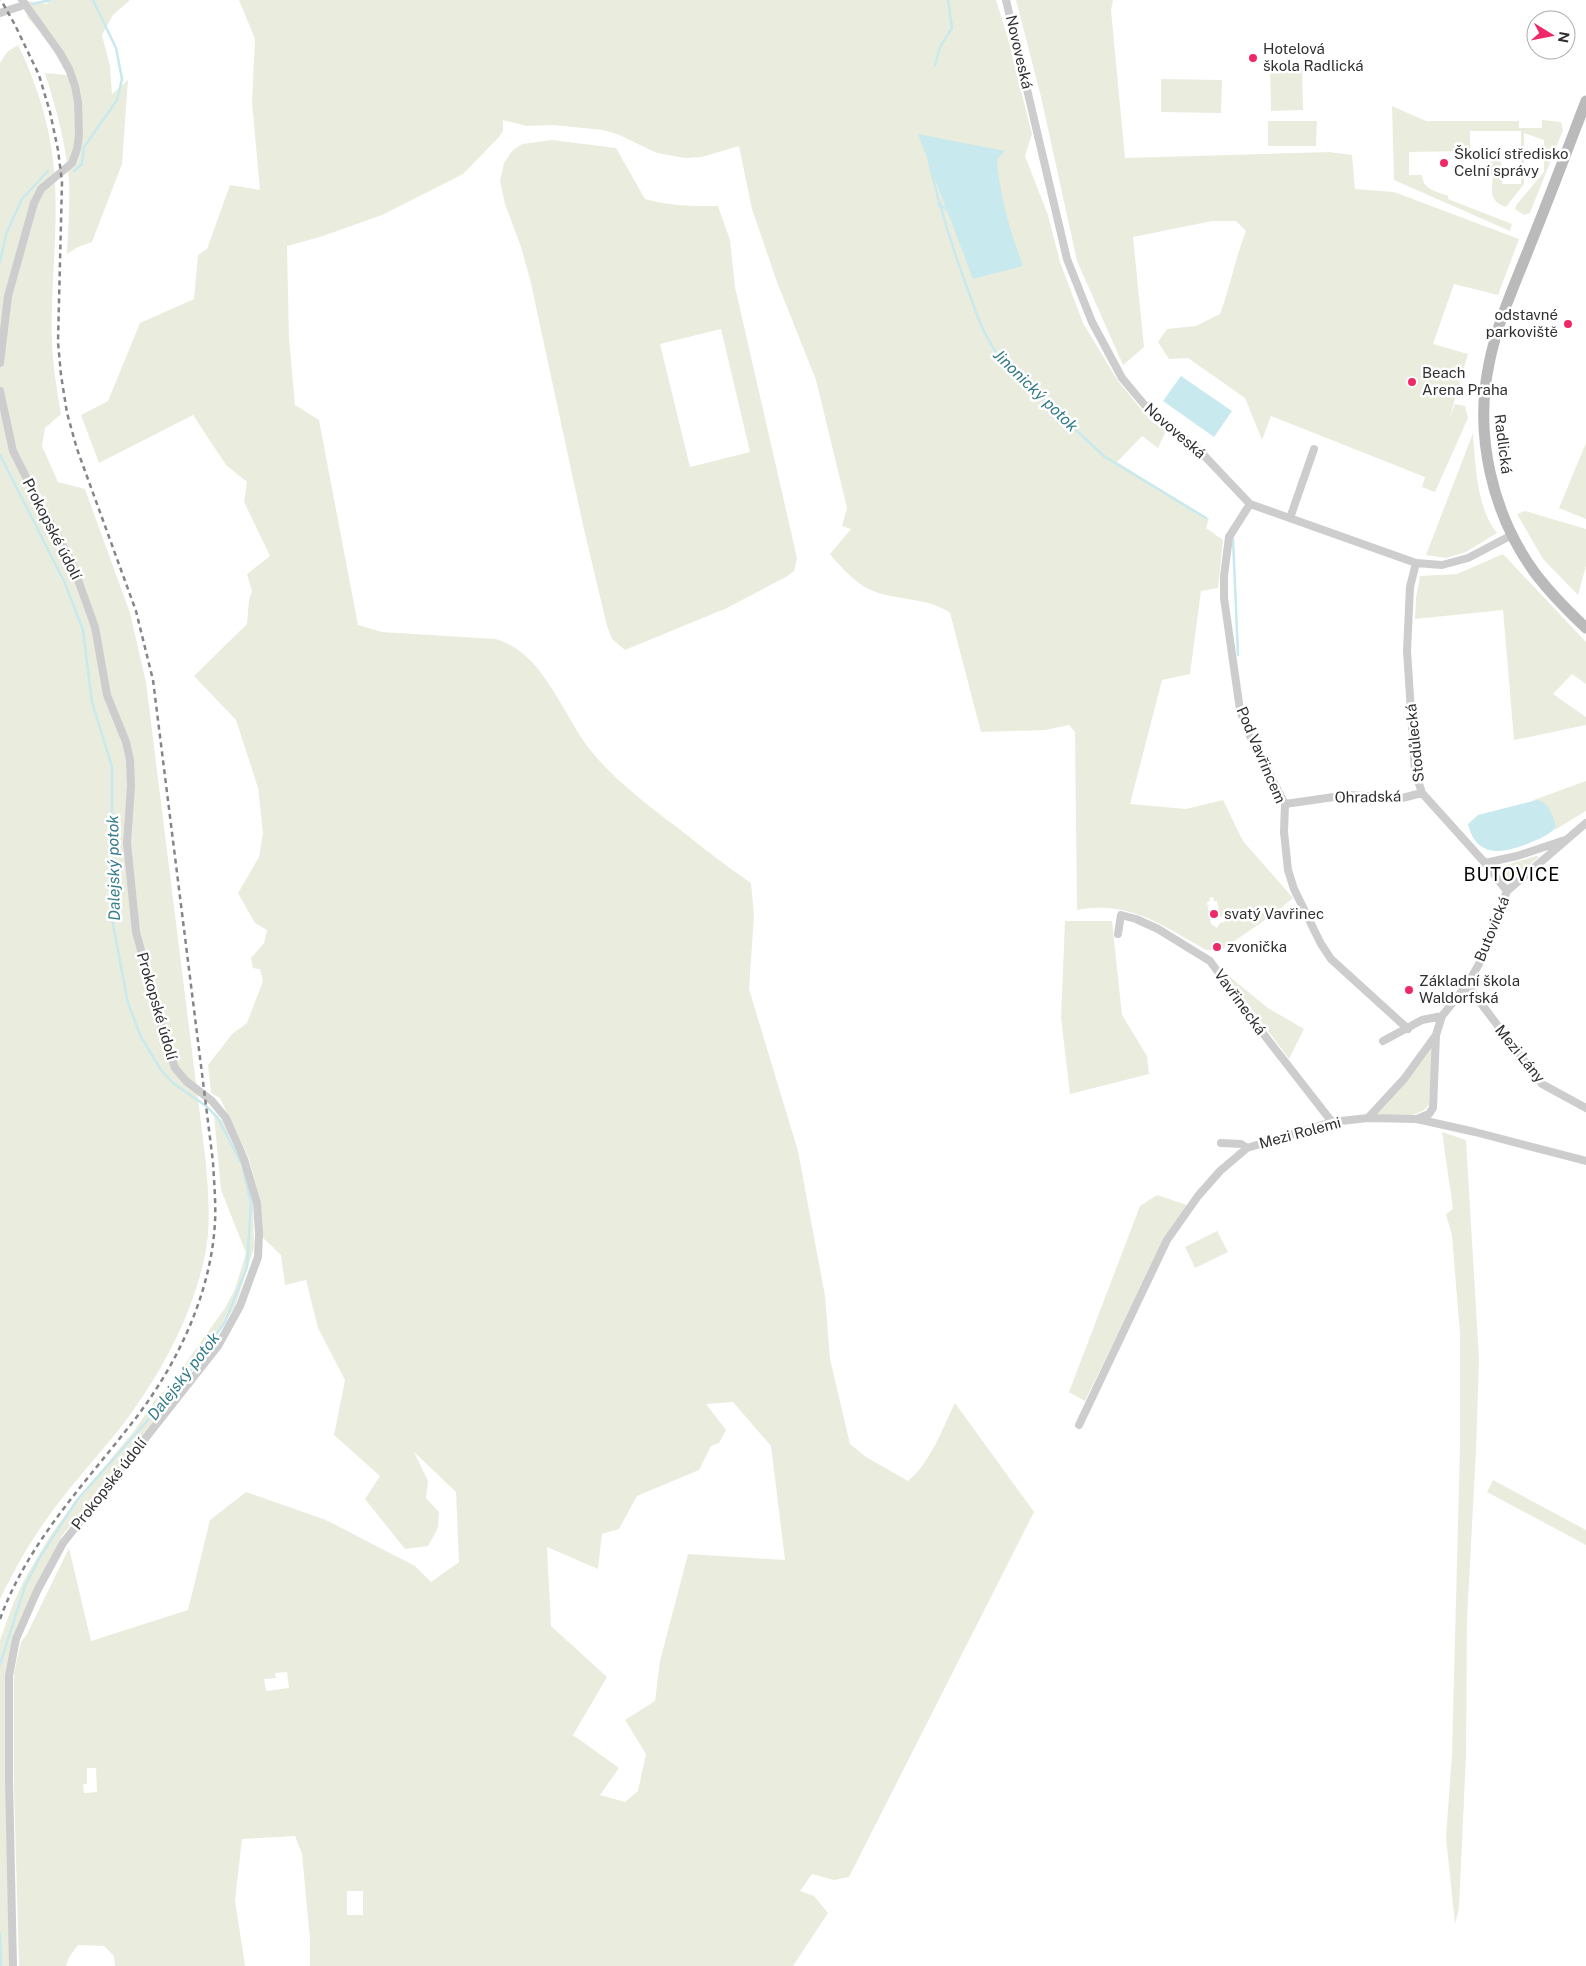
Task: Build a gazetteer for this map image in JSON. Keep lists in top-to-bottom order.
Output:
{
  "streets": {
    "main road": ["Radlická"],
    "street": [
      "Novoveská",
      "Prokopské údolí",
      "Stodůlecká",
      "Pod Vavřincem",
      "Ohradská",
      "Butovická",
      "Vavřinecká",
      "Mezi Lány",
      "Mezi Rolemi"
    ]
  },
  "crossings": [
    ["Novoveská", "Radlická"],
    ["Novoveská", "Stodůlecká"],
    ["Novoveská", "Pod Vavřincem"],
    ["Stodůlecká", "Ohradská"],
    ["Stodůlecká", "Butovická"],
    ["Pod Vavřincem", "Ohradská"],
    ["Butovická", "Mezi Lány"],
    ["Butovická", "Mezi Rolemi"],
    ["Vavřinecká", "Mezi Rolemi"]
  ],
  "districts": ["BUTOVICE"],
  "water": ["Jinonický potok", "Dalejský potok"],
  "places": [
    "Hotelová škola Radlická",
    "Školicí středisko Celní správy",
    "odstavné parkoviště",
    "Beach Arena Praha",
    "svatý Vavřinec",
    "zvonička",
    "Základní škola Waldorfská"
  ],
  "north": "right"
}
